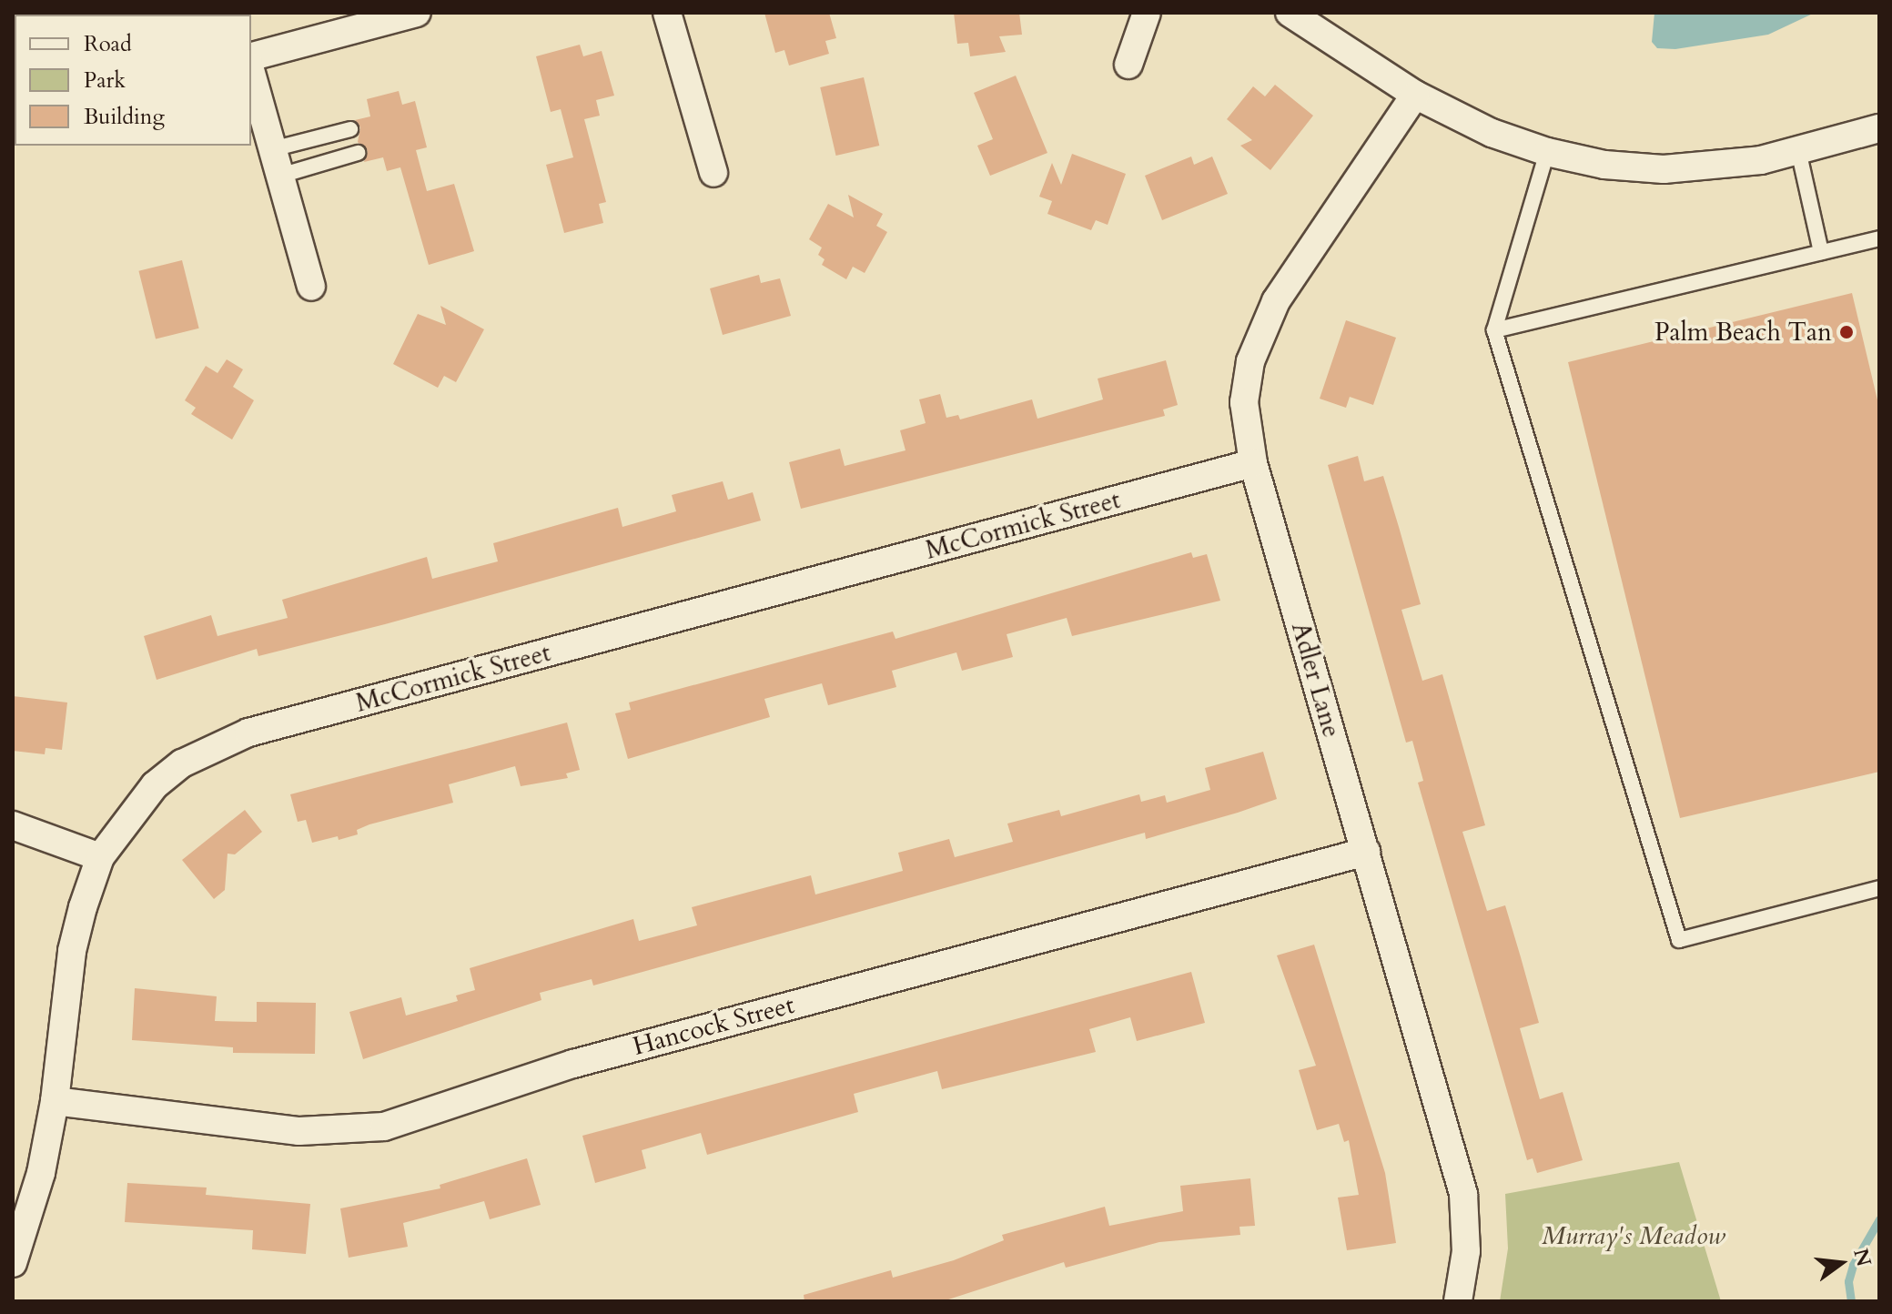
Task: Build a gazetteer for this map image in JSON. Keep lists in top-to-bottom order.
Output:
{
  "streets": {
    "street": ["McCormick Street", "Adler Lane", "Hancock Street"]
  },
  "crossings": [
    ["McCormick Street", "Adler Lane"],
    ["McCormick Street", "Hancock Street"],
    ["Adler Lane", "Hancock Street"]
  ],
  "parks": ["Murray's Meadow"],
  "places": ["Palm Beach Tan"],
  "legend": ["Road", "Park", "Building"],
  "north": "right"
}
